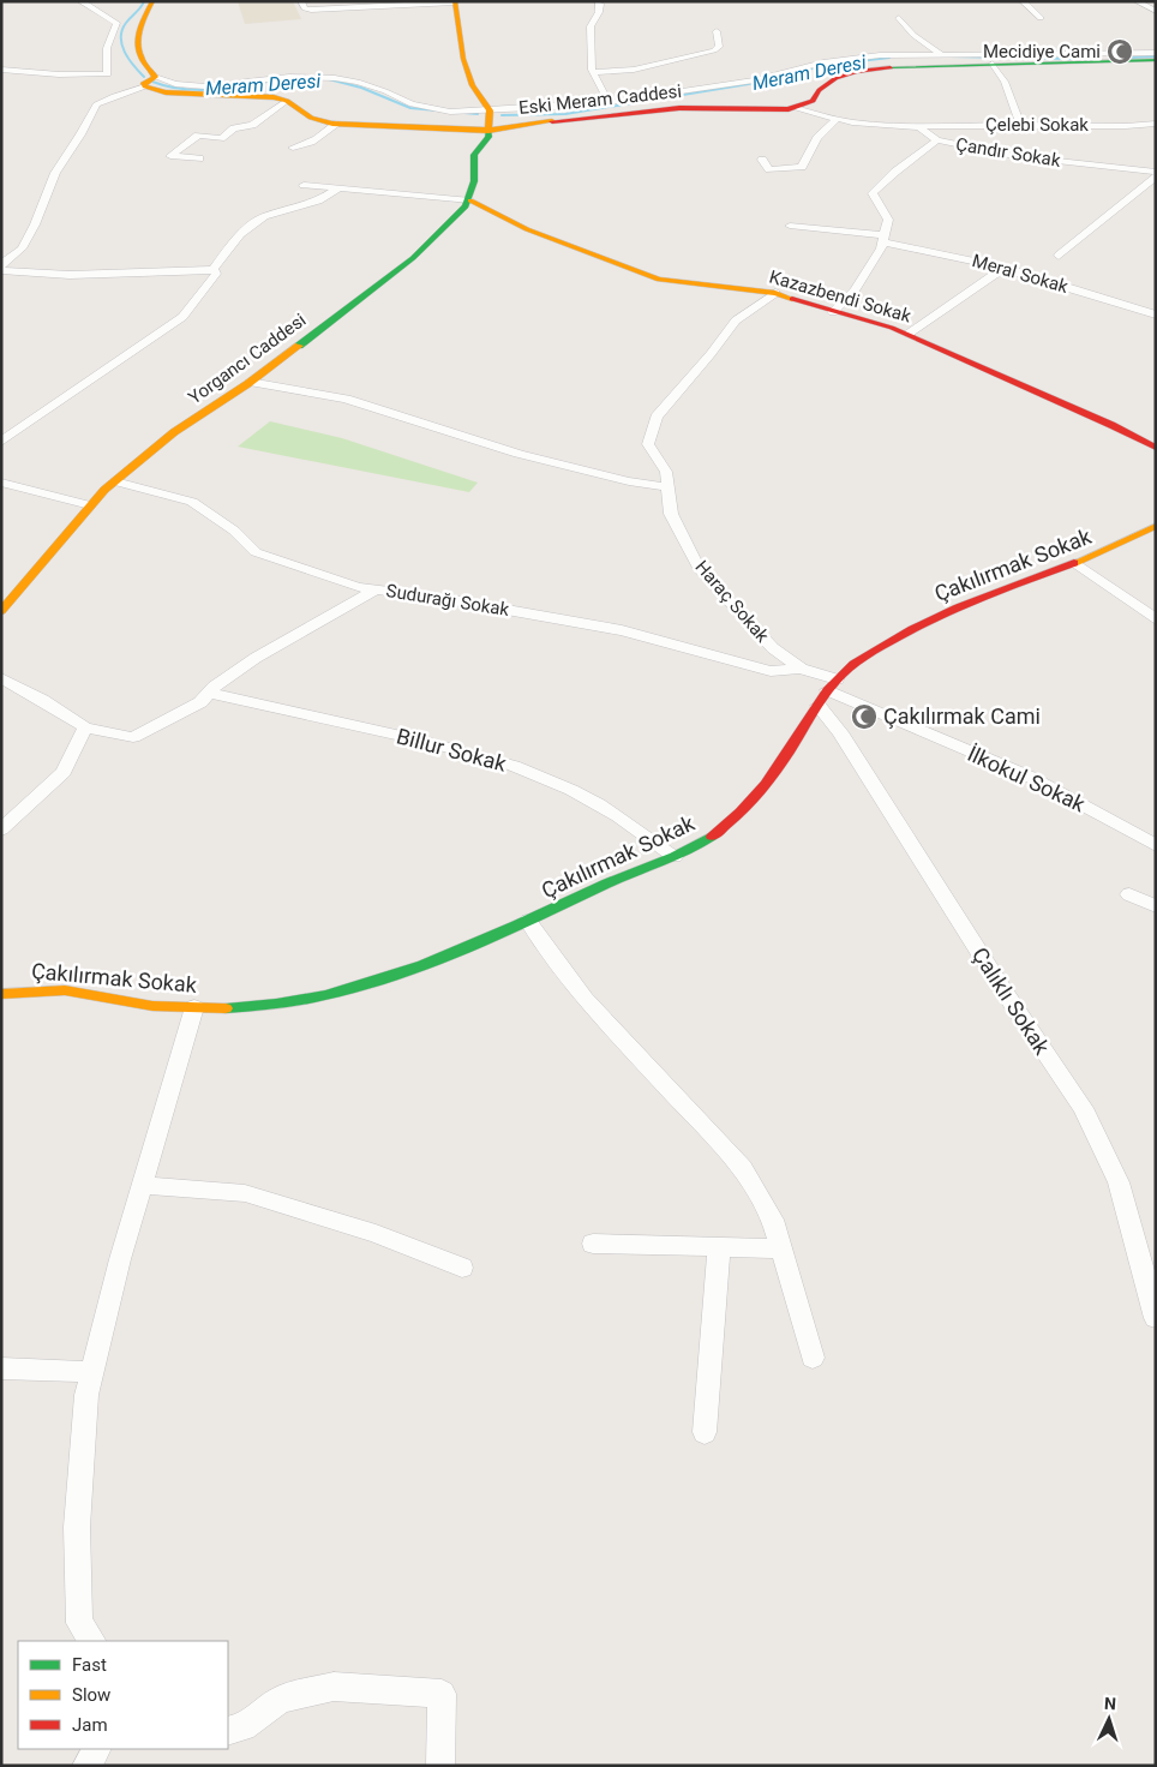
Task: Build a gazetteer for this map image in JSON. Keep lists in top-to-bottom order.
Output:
{
  "streets": {
    "street": [
      "Eski Meram Caddesi",
      "Çelebi Sokak",
      "Çandır Sokak",
      "Meral Sokak",
      "Kazazbendi Sokak",
      "Yorgancı Caddesi",
      "Çakılırmak Sokak",
      "Sudurağı Sokak",
      "Haraç Sokak",
      "Billur Sokak",
      "İlkokul Sokak",
      "Çalıklı Sokak"
    ]
  },
  "crossings": [
    ["Eski Meram Caddesi", "Çandır Sokak"],
    ["Çelebi Sokak", "Çandır Sokak"],
    ["Kazazbendi Sokak", "Yorgancı Caddesi"],
    ["Kazazbendi Sokak", "Haraç Sokak"],
    ["Yorgancı Caddesi", "Sudurağı Sokak"],
    ["Çakılırmak Sokak", "Haraç Sokak"],
    ["Çakılırmak Sokak", "Billur Sokak"],
    ["Çakılırmak Sokak", "İlkokul Sokak"],
    ["Çakılırmak Sokak", "Çalıklı Sokak"],
    ["Sudurağı Sokak", "Haraç Sokak"],
    ["Haraç Sokak", "İlkokul Sokak"],
    ["Haraç Sokak", "Çalıklı Sokak"],
    ["İlkokul Sokak", "Çalıklı Sokak"]
  ],
  "water": ["Meram Deresi"],
  "places": {
    "mosque": ["Mecidiye Cami", "Çakılırmak Cami"]
  },
  "legend": ["Fast", "Slow", "Jam"],
  "north": "top"
}
